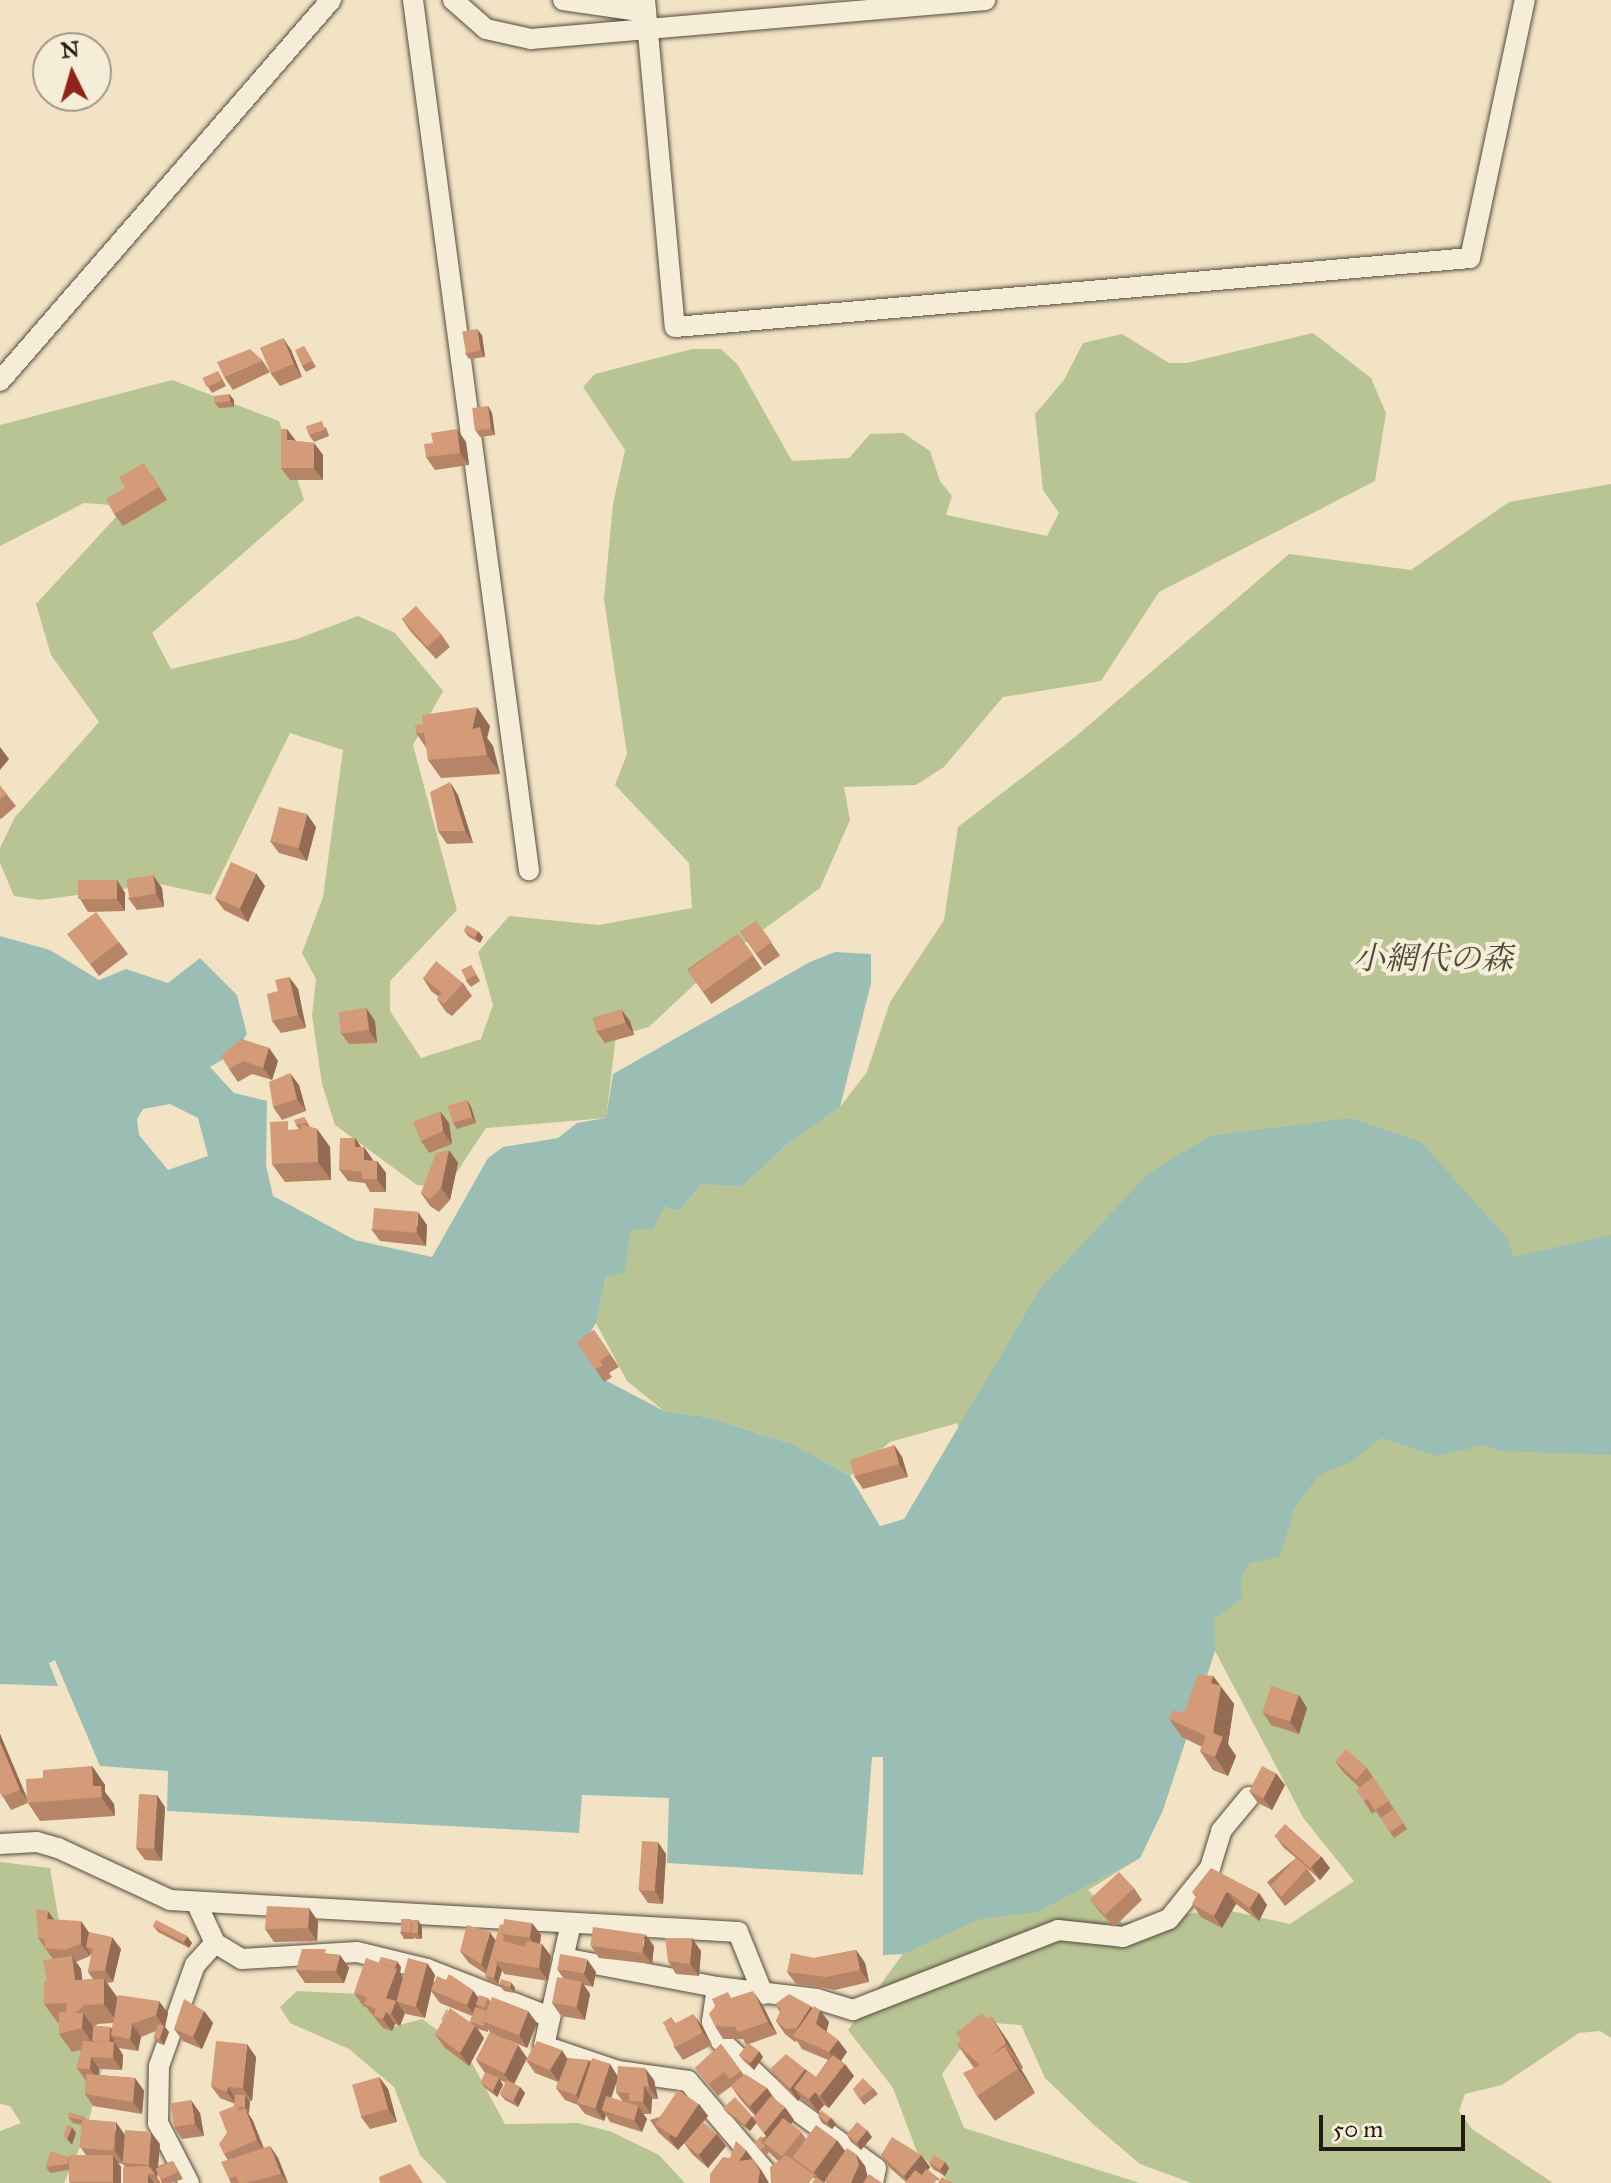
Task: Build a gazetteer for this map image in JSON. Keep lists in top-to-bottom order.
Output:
{
  "parks": ["小網代の森"],
  "scale_bar": "50 m",
  "north": "top"
}
